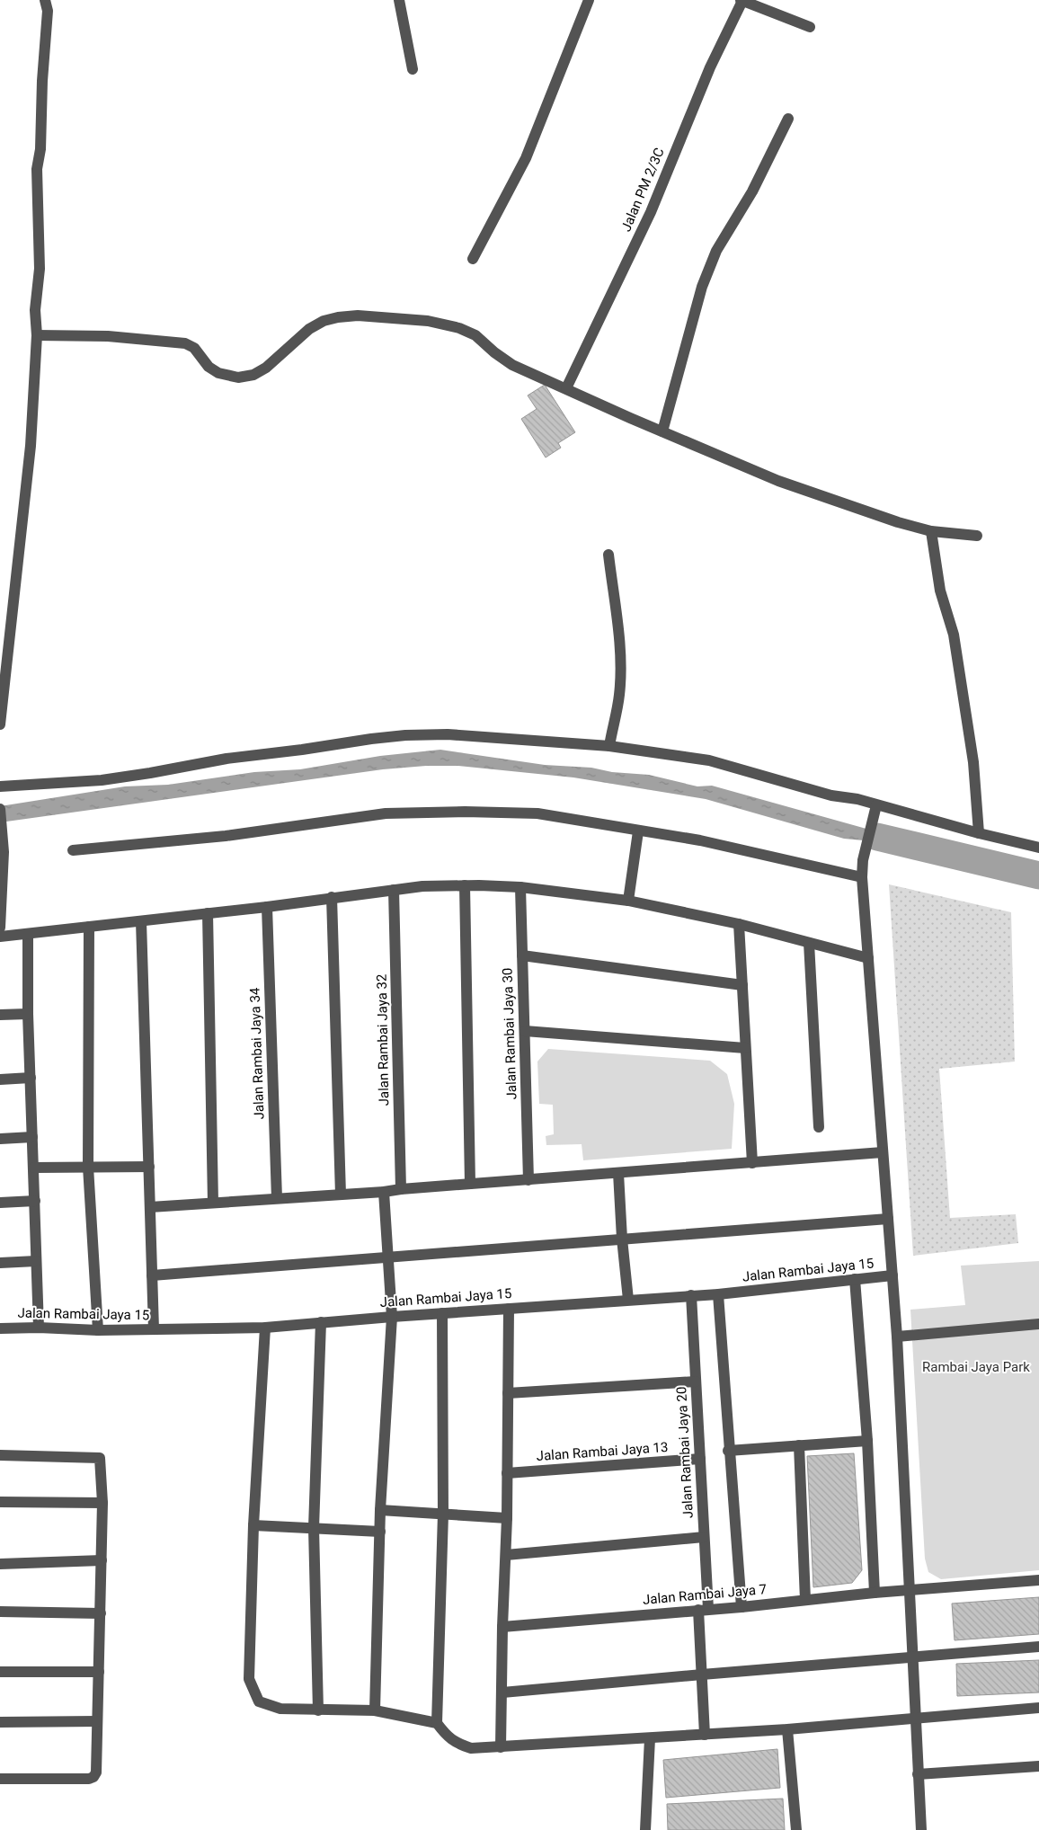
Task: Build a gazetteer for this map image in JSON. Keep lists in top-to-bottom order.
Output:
{
  "streets": {
    "street": [
      "Jalan PM 2/3C",
      "Jalan Rambai Jaya 30",
      "Jalan Rambai Jaya 32",
      "Jalan Rambai Jaya 34",
      "Jalan Rambai Jaya 15",
      "Jalan Rambai Jaya 13",
      "Jalan Rambai Jaya 20",
      "Jalan Rambai Jaya 7"
    ]
  },
  "crossings": [
    ["Jalan Rambai Jaya 15", "Jalan Rambai Jaya 20"],
    ["Jalan Rambai Jaya 13", "Jalan Rambai Jaya 20"],
    ["Jalan Rambai Jaya 20", "Jalan Rambai Jaya 7"]
  ],
  "parks": ["Rambai Jaya Park"]
}
